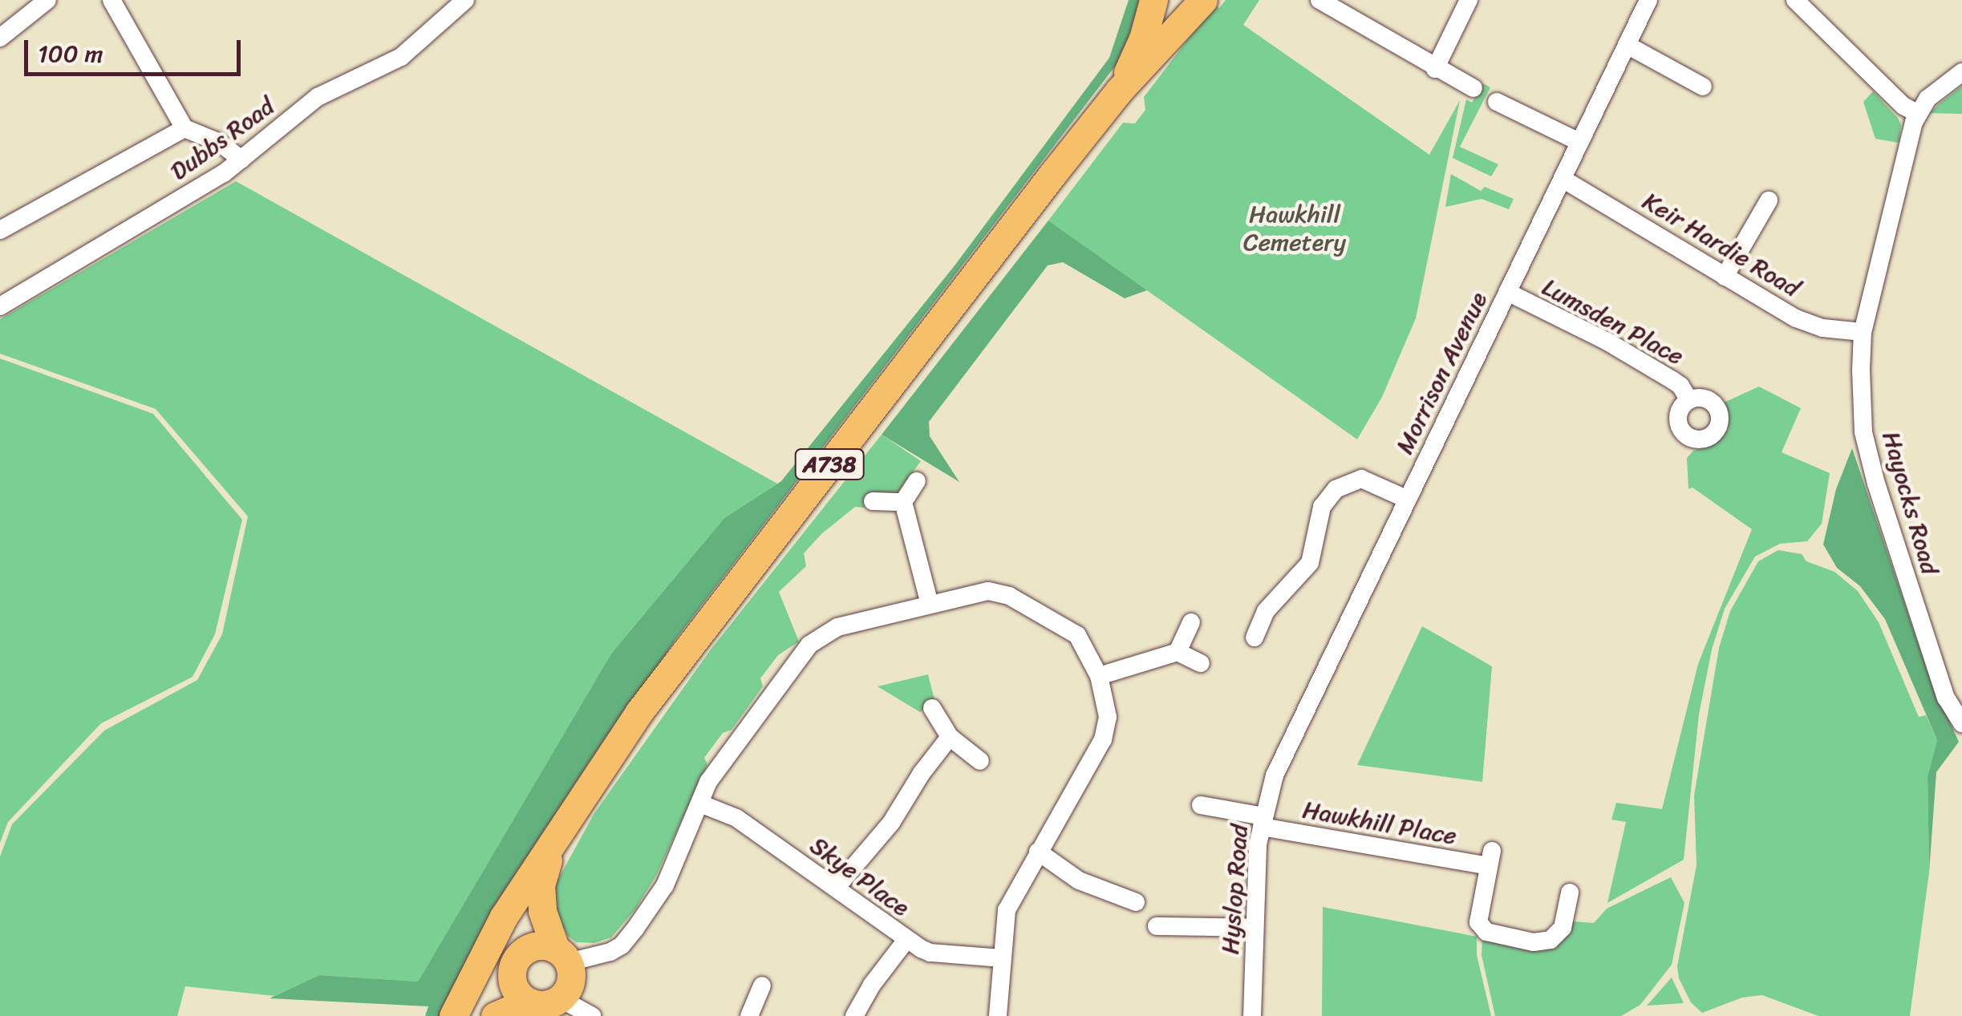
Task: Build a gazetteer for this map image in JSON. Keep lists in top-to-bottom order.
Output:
{
  "streets": {
    "main road": ["A738"],
    "street": [
      "Dubbs Road",
      "Keir Hardie Road",
      "Lumsden Place",
      "Morrison Avenue",
      "Hayocks Road",
      "Hawkhill Place",
      "Skye Place",
      "Hyslop Road"
    ]
  },
  "crossings": [
    ["Keir Hardie Road", "Morrison Avenue"],
    ["Keir Hardie Road", "Hayocks Road"],
    ["Lumsden Place", "Morrison Avenue"],
    ["Morrison Avenue", "Hyslop Road"],
    ["Hawkhill Place", "Hyslop Road"]
  ],
  "parks": ["Hawkhill Cemetery"],
  "scale_bar": "100 m"
}
